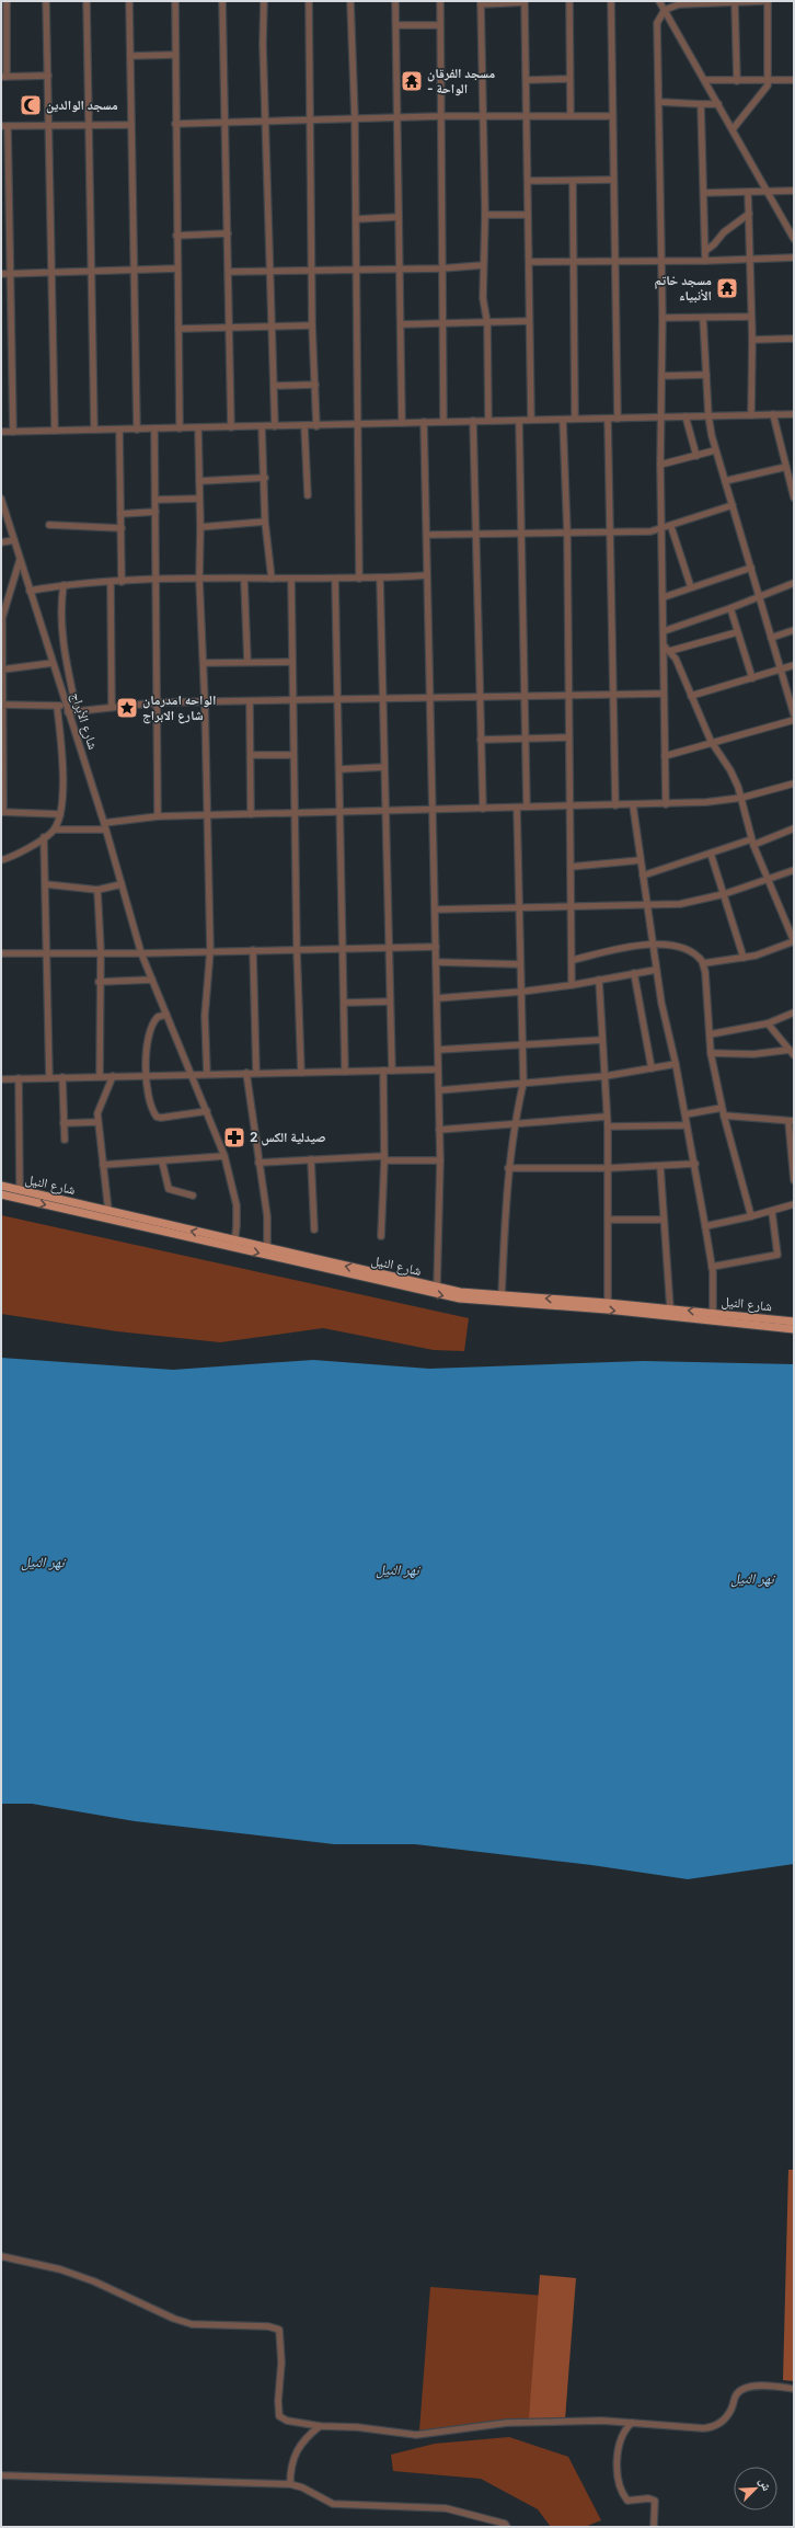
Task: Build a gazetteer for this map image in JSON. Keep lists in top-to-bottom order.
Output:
{
  "streets": {
    "main road": ["شارع النيل"],
    "street": ["شارع الأبراج"]
  },
  "crossings": [
    ["شارع الأبراج", "شارع النيل"]
  ],
  "water": ["نهر النيل"],
  "places": {
    "temple": ["مسجد الفرقان - الواحة", "مسجد خاتم الأنبياء"],
    "mosque": ["مسجد الوالدين"],
    "place": ["الواحه امدرمان شارع الابراج"],
    "pharmacy": ["صيدلية الكس 2"]
  },
  "north": "top right"
}
